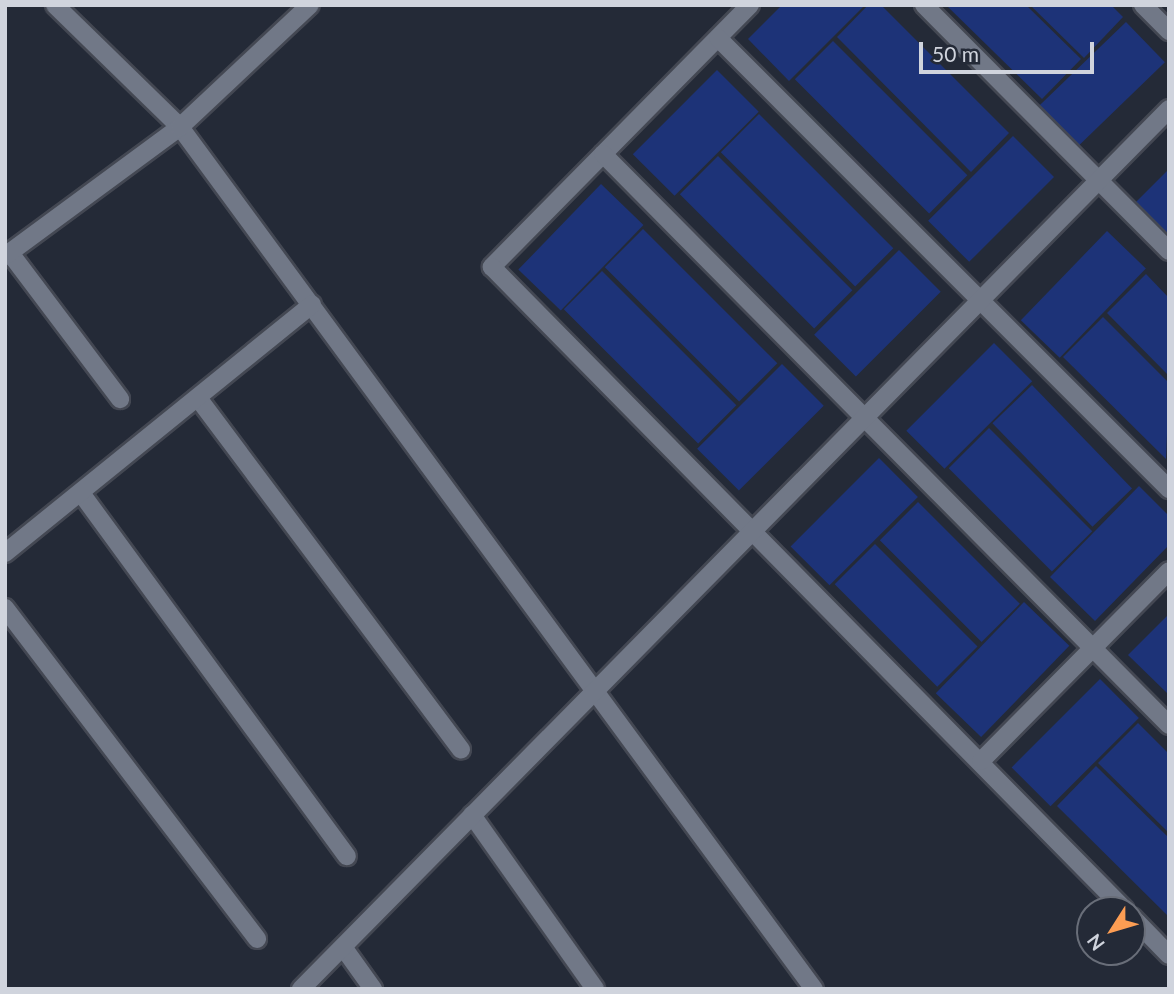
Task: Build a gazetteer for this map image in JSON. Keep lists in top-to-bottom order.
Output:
{
  "scale_bar": "50 m",
  "north": "bottom left"
}
